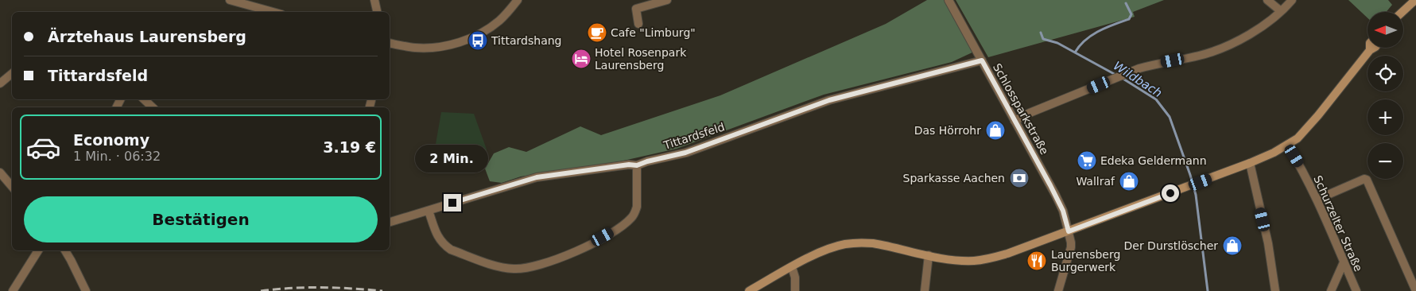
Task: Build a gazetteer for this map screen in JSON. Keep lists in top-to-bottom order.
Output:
{
  "streets": {
    "street": ["Schlossparkstraße", "Tittardsfeld", "Schurzelter Straße"]
  },
  "crossings": [
    ["Schlossparkstraße", "Tittardsfeld"]
  ],
  "water": ["Wildbach"],
  "places": {
    "cafe": ["Cafe \"Limburg\""],
    "bus stop": ["Tittardshang"],
    "hotel": ["Hotel Rosenpark Laurensberg"],
    "shop": ["Das Hörrohr", "Wallraf", "Der Durstlöscher"],
    "supermarket": ["Edeka Geldermann"],
    "bank": ["Sparkasse Aachen"],
    "restaurant": ["Laurensberg Burgerwerk"]
  },
  "north": "left",
  "page": {
    "map_buttons": ["+", "−"],
    "banner": ["Ärztehaus Laurensberg", "Tittardsfeld"],
    "list": [
      {
        "name": "Economy",
        "note": "1 Min. · 06:32",
        "value": "3.19 €"
      }
    ],
    "bubble": "2 Min.",
    "buttons": "Bestätigen"
  }
}
